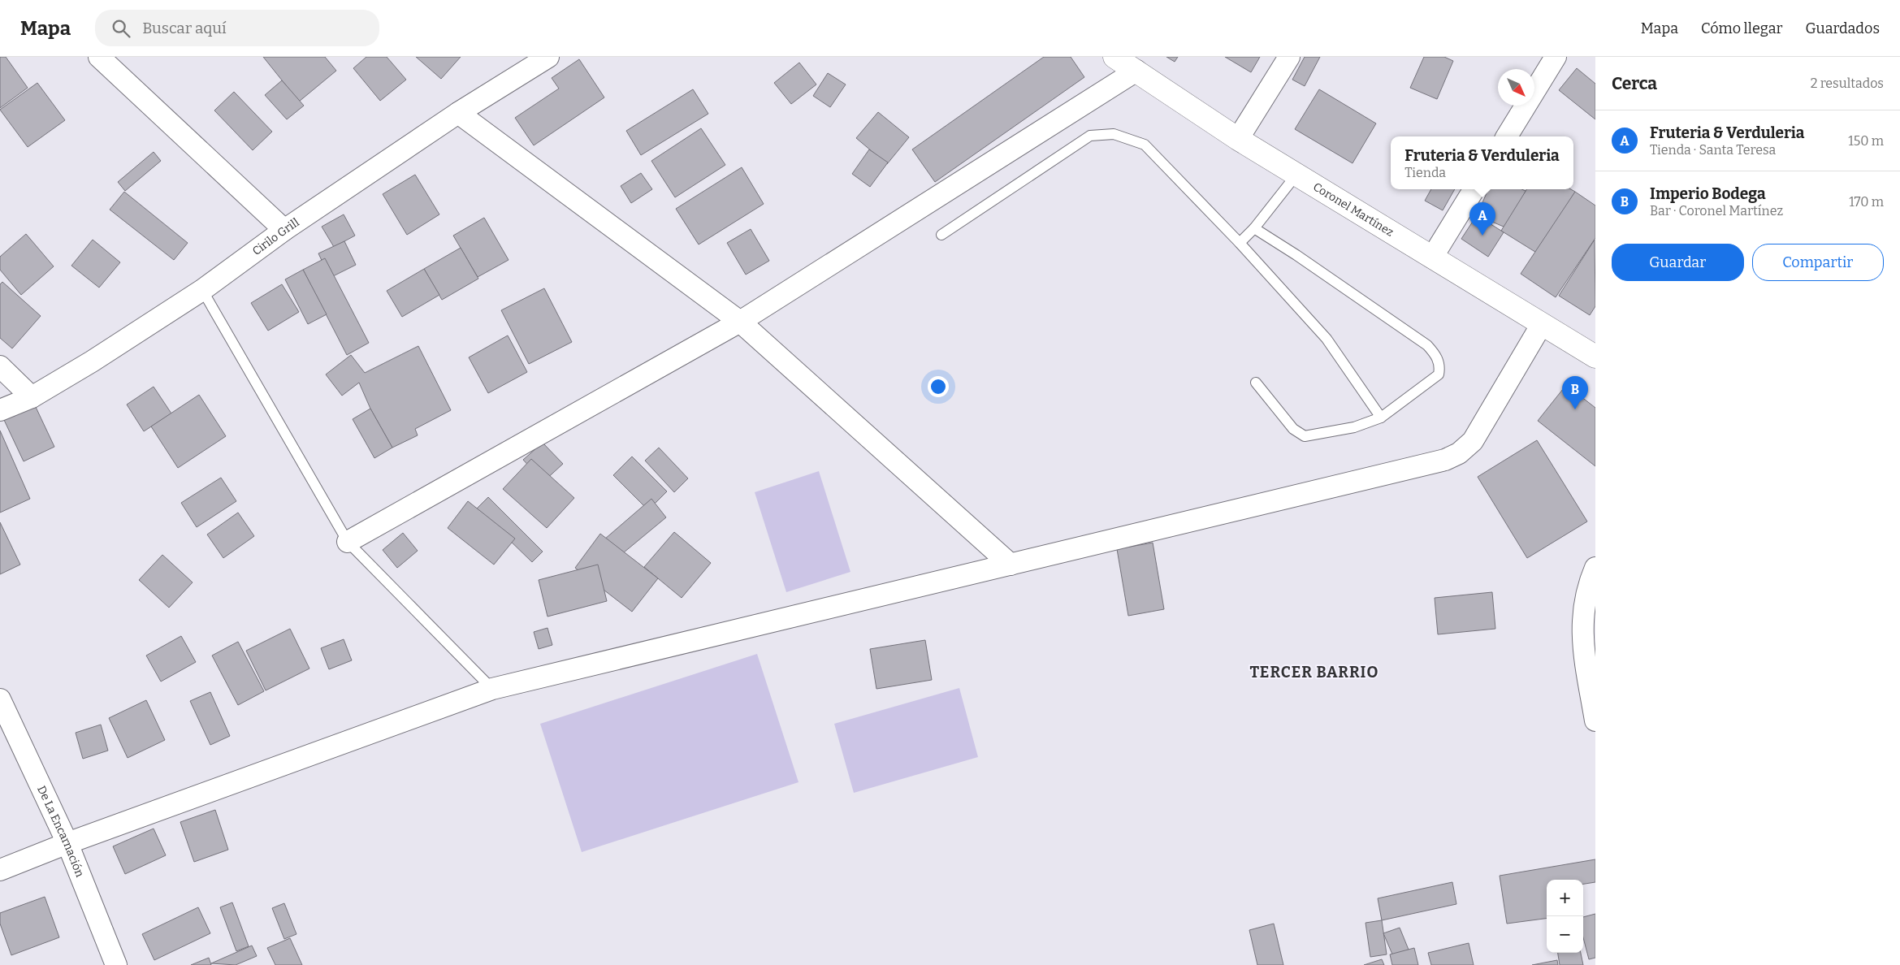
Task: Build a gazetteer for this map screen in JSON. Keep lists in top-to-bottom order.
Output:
{
  "streets": {
    "main road": ["Coronel Martínez"],
    "street": ["Cirilo Grill", "De La Encarnación"]
  },
  "districts": ["TERCER BARRIO"],
  "north": "bottom right",
  "page": {
    "header": "Mapa",
    "search": "Buscar aquí",
    "nav": ["Mapa", "Cómo llegar", "Guardados"],
    "heading": ["Cerca", "2 resultados"],
    "list": [
      {
        "mark": "A",
        "name": "Fruteria & Verduleria",
        "note": "Tienda · Santa Teresa",
        "value": "150 m"
      },
      {
        "mark": "B",
        "name": "Imperio Bodega",
        "note": "Bar · Coronel Martínez",
        "value": "170 m"
      }
    ],
    "popup": ["Fruteria & Verduleria", "Tienda"],
    "pins": ["A", "B"],
    "buttons": ["Guardar", "Compartir"],
    "map_buttons": ["+", "−"]
  }
}
